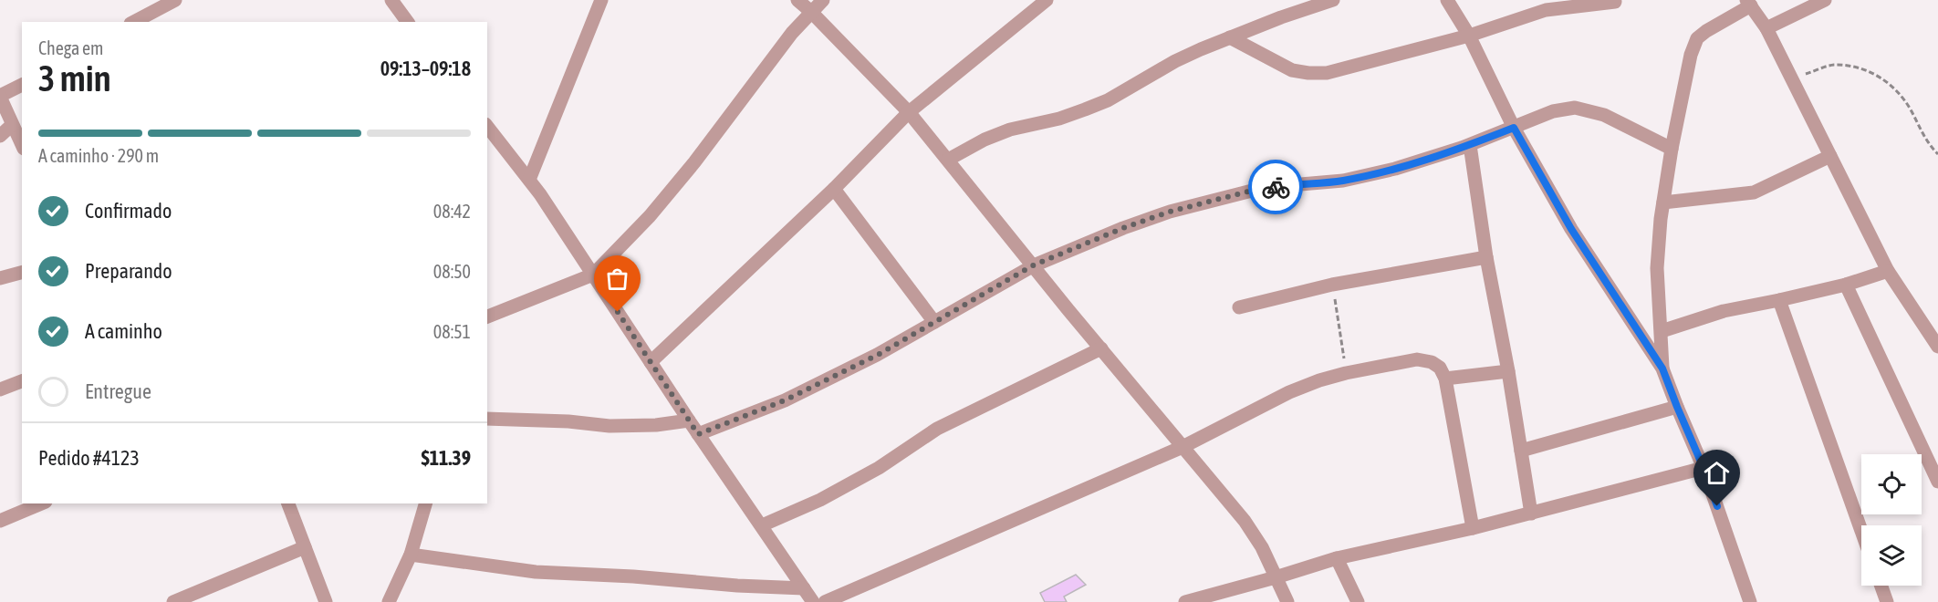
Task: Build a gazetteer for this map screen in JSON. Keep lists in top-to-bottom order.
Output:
{
  "page": {
    "heading": ["3 min", "Chega em", "09:13–09:18"],
    "panel": ["Pedido #4123", "$11.39"],
    "bar": "A caminho · 290 m",
    "list": [
      ["Confirmado", "08:42"],
      ["Preparando", "08:50"],
      ["A caminho", "08:51"],
      "Entregue"
    ]
  }
}
